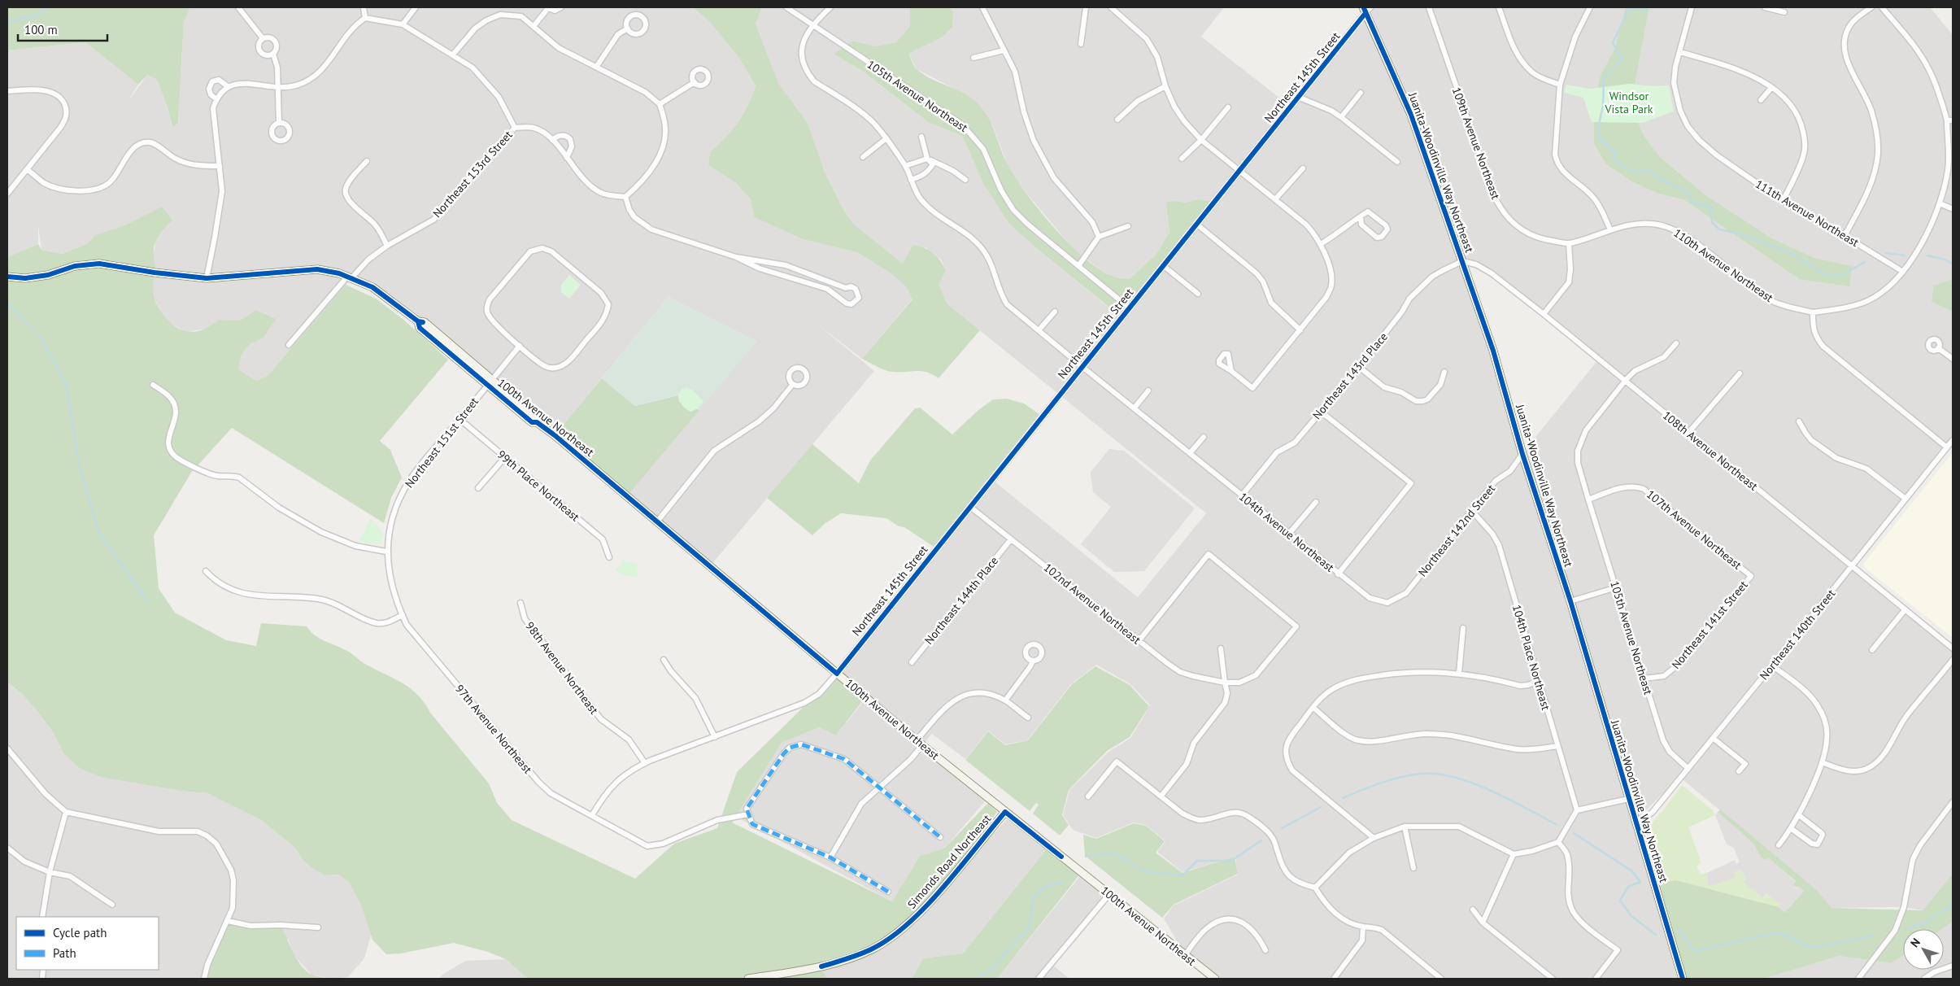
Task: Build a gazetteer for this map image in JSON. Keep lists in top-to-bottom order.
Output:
{
  "streets": {
    "main road": ["Juanita-Woodinville Way Northeast", "100th Avenue Northeast", "Simonds Road Northeast"],
    "street": [
      "Northeast 145th Street",
      "105th Avenue Northeast",
      "109th Avenue Northeast",
      "Northeast 153rd Street",
      "111th Avenue Northeast",
      "110th Avenue Northeast",
      "Northeast 143rd Place",
      "Northeast 151st Street",
      "108th Avenue Northeast",
      "99th Place Northeast",
      "107th Avenue Northeast",
      "Northeast 142nd Street",
      "104th Avenue Northeast",
      "Northeast 144th Place",
      "102nd Avenue Northeast",
      "Northeast 141st Street",
      "Northeast 140th Street",
      "104th Place Northeast",
      "98th Avenue Northeast",
      "97th Avenue Northeast"
    ]
  },
  "crossings": [
    ["Northeast 145th Street", "105th Avenue Northeast"],
    ["Northeast 145th Street", "Juanita-Woodinville Way Northeast"],
    ["Northeast 145th Street", "100th Avenue Northeast"],
    ["Northeast 145th Street", "104th Avenue Northeast"],
    ["Northeast 145th Street", "102nd Avenue Northeast"],
    ["Northeast 145th Street", "98th Avenue Northeast"],
    ["Northeast 145th Street", "97th Avenue Northeast"],
    ["105th Avenue Northeast", "107th Avenue Northeast"],
    ["105th Avenue Northeast", "104th Avenue Northeast"],
    ["105th Avenue Northeast", "Northeast 141st Street"],
    ["105th Avenue Northeast", "Northeast 140th Street"],
    ["109th Avenue Northeast", "110th Avenue Northeast"],
    ["Juanita-Woodinville Way Northeast", "Northeast 143rd Place"],
    ["Juanita-Woodinville Way Northeast", "108th Avenue Northeast"],
    ["Juanita-Woodinville Way Northeast", "Northeast 142nd Street"],
    ["Juanita-Woodinville Way Northeast", "Northeast 140th Street"],
    ["Northeast 153rd Street", "100th Avenue Northeast"],
    ["Northeast 143rd Place", "108th Avenue Northeast"],
    ["Northeast 143rd Place", "104th Avenue Northeast"],
    ["100th Avenue Northeast", "Northeast 151st Street"],
    ["100th Avenue Northeast", "Simonds Road Northeast"],
    ["Northeast 151st Street", "99th Place Northeast"],
    ["Northeast 151st Street", "97th Avenue Northeast"],
    ["108th Avenue Northeast", "Northeast 140th Street"],
    ["107th Avenue Northeast", "Northeast 141st Street"],
    ["Northeast 142nd Street", "104th Avenue Northeast"],
    ["Northeast 142nd Street", "104th Place Northeast"],
    ["Northeast 144th Place", "102nd Avenue Northeast"]
  ],
  "parks": ["Windsor Vista Park"],
  "legend": ["Cycle path", "Path"],
  "scale_bar": "100 m",
  "north": "top left"
}
